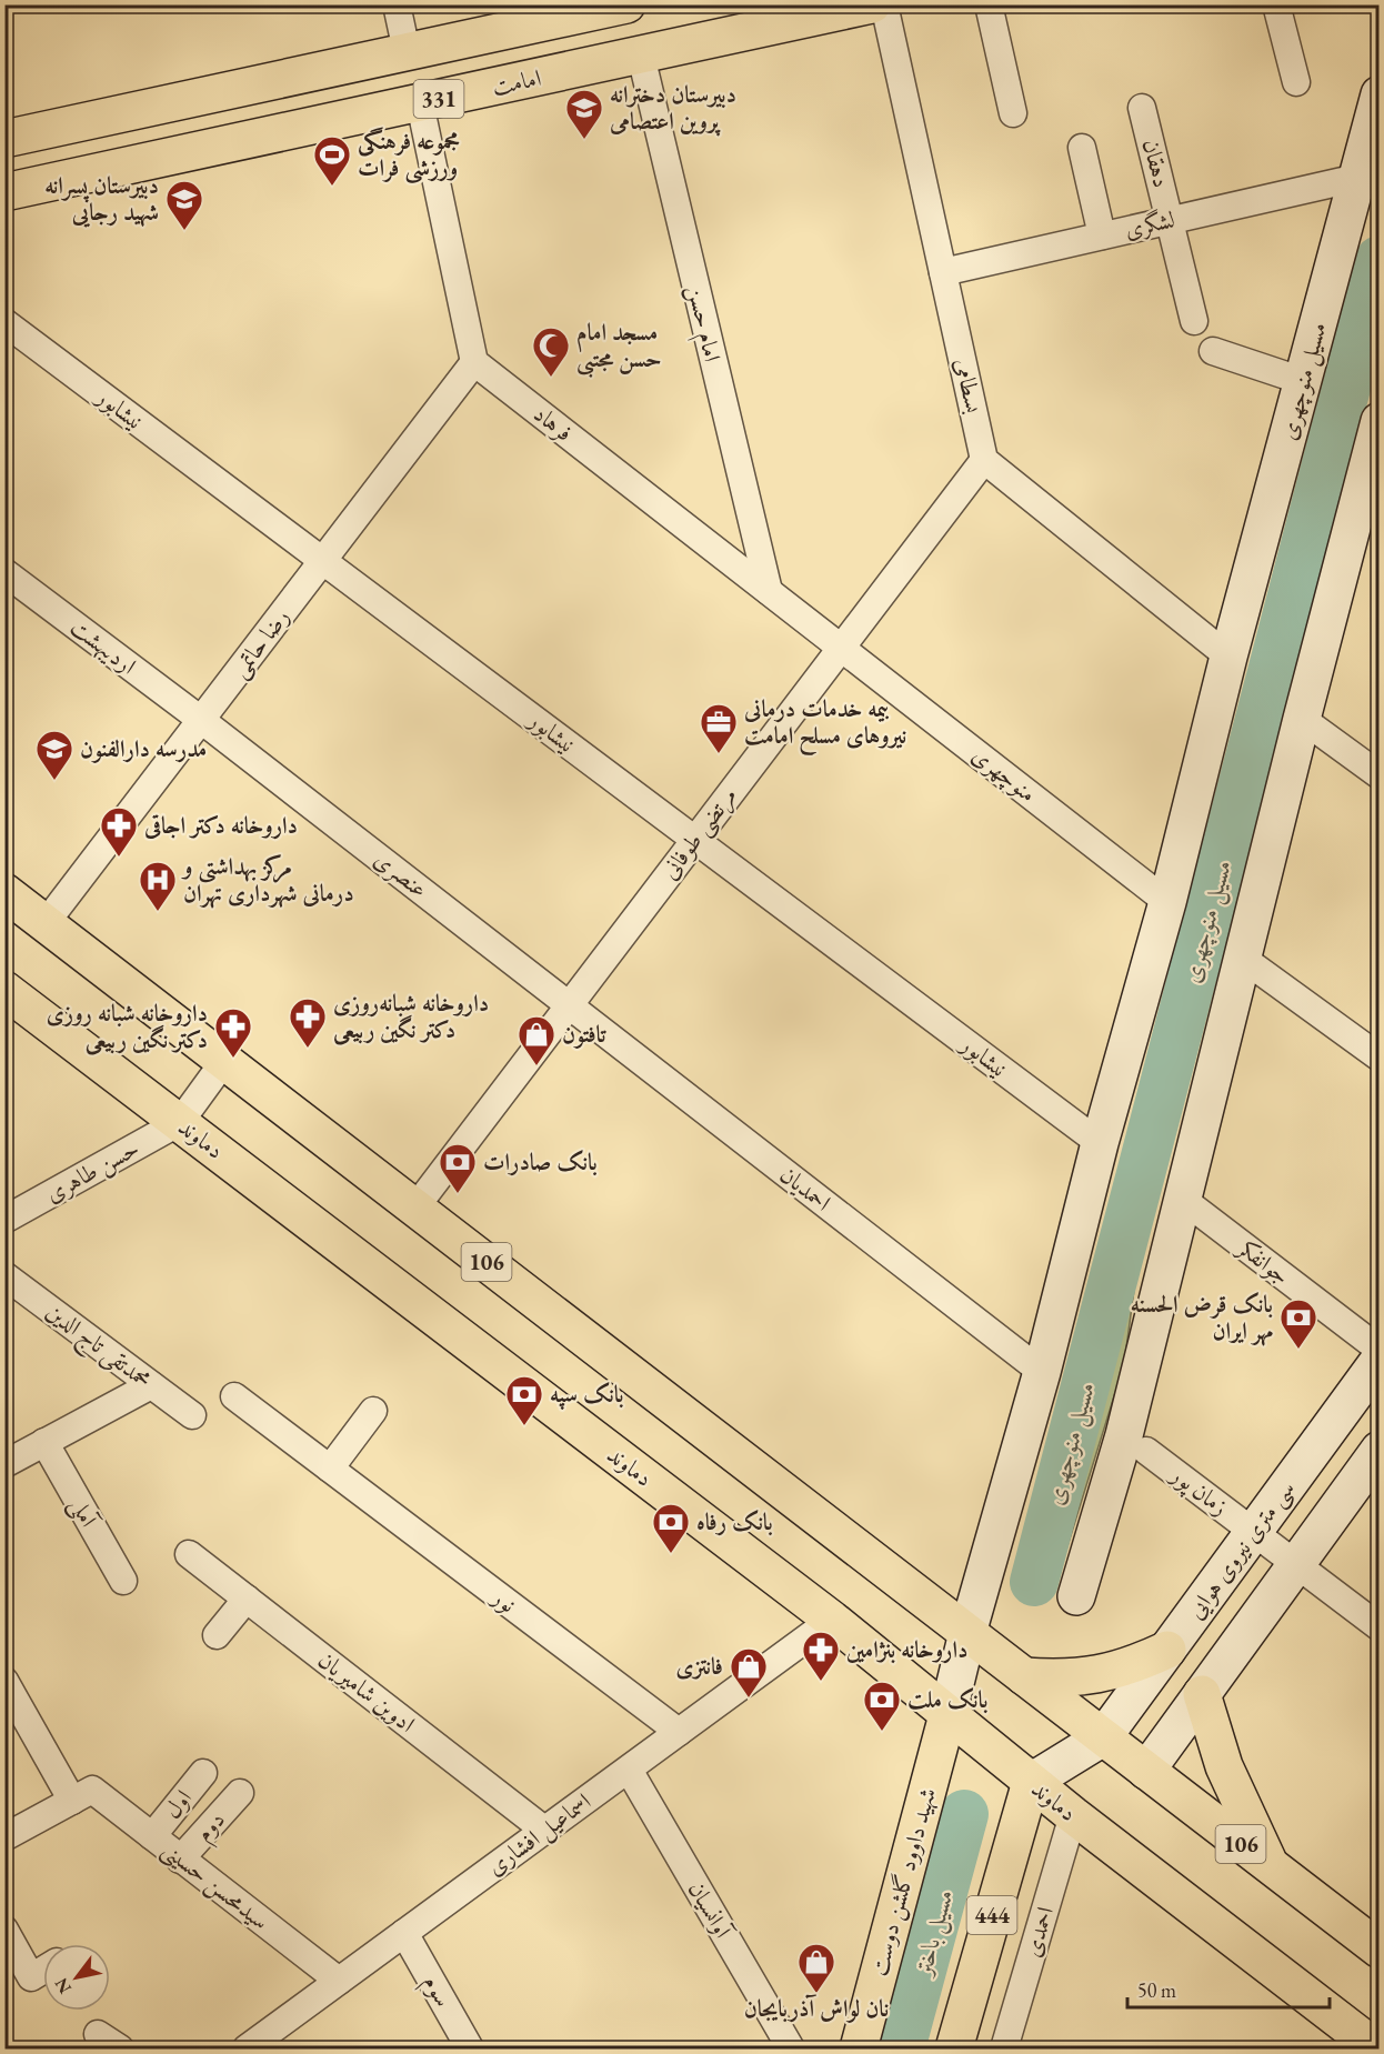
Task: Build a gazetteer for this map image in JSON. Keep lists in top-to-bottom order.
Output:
{
  "streets": {
    "main road": [
      "امامت",
      "331",
      "مسیل منوچهری",
      "دماوند",
      "106",
      "سی متری نیروی هوایی",
      "شهید داوود گلشن دوست",
      "444"
    ],
    "street": [
      "دهقان",
      "لشگری",
      "امام حسن",
      "بسطامی",
      "نیشابور",
      "فرهاد",
      "رضا حاتمی",
      "اردیبهشت",
      "منوچهری",
      "مرتضی طوفانی",
      "عنصری",
      "حسن طاهری",
      "احمدیان",
      "جوانفکر",
      "محمدتقی تاج الدین",
      "زمان پور",
      "آملی",
      "نور",
      "ادوین شامیریان",
      "اول",
      "دوم",
      "اسماعیل افشاری",
      "سیدمحسن حسینی",
      "آوانسیان",
      "احمدی",
      "سوم"
    ]
  },
  "crossings": [
    ["امامت", "امام حسن"],
    ["دهقان", "لشگری"],
    ["لشگری", "مسیل منوچهری"],
    ["لشگری", "بسطامی"],
    ["امام حسن", "فرهاد"],
    ["مسیل منوچهری", "نیشابور"],
    ["مسیل منوچهری", "منوچهری"],
    ["مسیل منوچهری", "دماوند"],
    ["مسیل منوچهری", "احمدیان"],
    ["مسیل منوچهری", "106"],
    ["مسیل منوچهری", "شهید داوود گلشن دوست"],
    ["بسطامی", "مرتضی طوفانی"],
    ["نیشابور", "رضا حاتمی"],
    ["نیشابور", "مرتضی طوفانی"],
    ["فرهاد", "رضا حاتمی"],
    ["فرهاد", "منوچهری"],
    ["فرهاد", "مرتضی طوفانی"],
    ["رضا حاتمی", "اردیبهشت"],
    ["رضا حاتمی", "عنصری"],
    ["رضا حاتمی", "106"],
    ["اردیبهشت", "عنصری"],
    ["منوچهری", "مرتضی طوفانی"],
    ["مرتضی طوفانی", "عنصری"],
    ["مرتضی طوفانی", "احمدیان"],
    ["مرتضی طوفانی", "106"],
    ["عنصری", "احمدیان"],
    ["دماوند", "حسن طاهری"],
    ["دماوند", "اسماعیل افشاری"],
    ["دماوند", "شهید داوود گلشن دوست"],
    ["دماوند", "444"],
    ["دماوند", "احمدی"],
    ["106", "سی متری نیروی هوایی"],
    ["زمان پور", "سی متری نیروی هوایی"],
    ["نور", "اسماعیل افشاری"],
    ["ادوین شامیریان", "اسماعیل افشاری"],
    ["اول", "سیدمحسن حسینی"],
    ["دوم", "سیدمحسن حسینی"],
    ["اسماعیل افشاری", "سیدمحسن حسینی"],
    ["اسماعیل افشاری", "آوانسیان"],
    ["اسماعیل افشاری", "سوم"]
  ],
  "water": ["مسیل منوچهری", "مسیل باختر"],
  "places": {
    "school or university": ["دبیرستان دخترانه پروین اعتصامی", "دبیرستان پسرانه شهید رجایی", "مدرسه دارالفنون"],
    "sports": ["مجموعه فرهنگی ورزشی فرات"],
    "mosque": ["مسجد امام حسن مجتبی"],
    "office": ["بیمه خدمات درمانی نیروهای مسلح امامت"],
    "pharmacy": [
      "داروخانه دکتر اجاقی",
      "داروخانه شبانه‌روزی دکتر نگین ربیعی",
      "داروخانه شبانه روزی دکتر نگین ربیعی",
      "داروخانه بنژامین"
    ],
    "hospital": ["مرکز بهداشتی و درمانی شهرداری تهران"],
    "shop": ["تافتون", "فانتزی", "نان لواش آذربایجان"],
    "bank": [
      "بانک صادرات",
      "بانک قرض الحسنه مهر ایران",
      "بانک سپه",
      "بانک رفاه",
      "بانک ملت"
    ]
  },
  "scale_bar": "50 m",
  "north": "bottom left"
}
